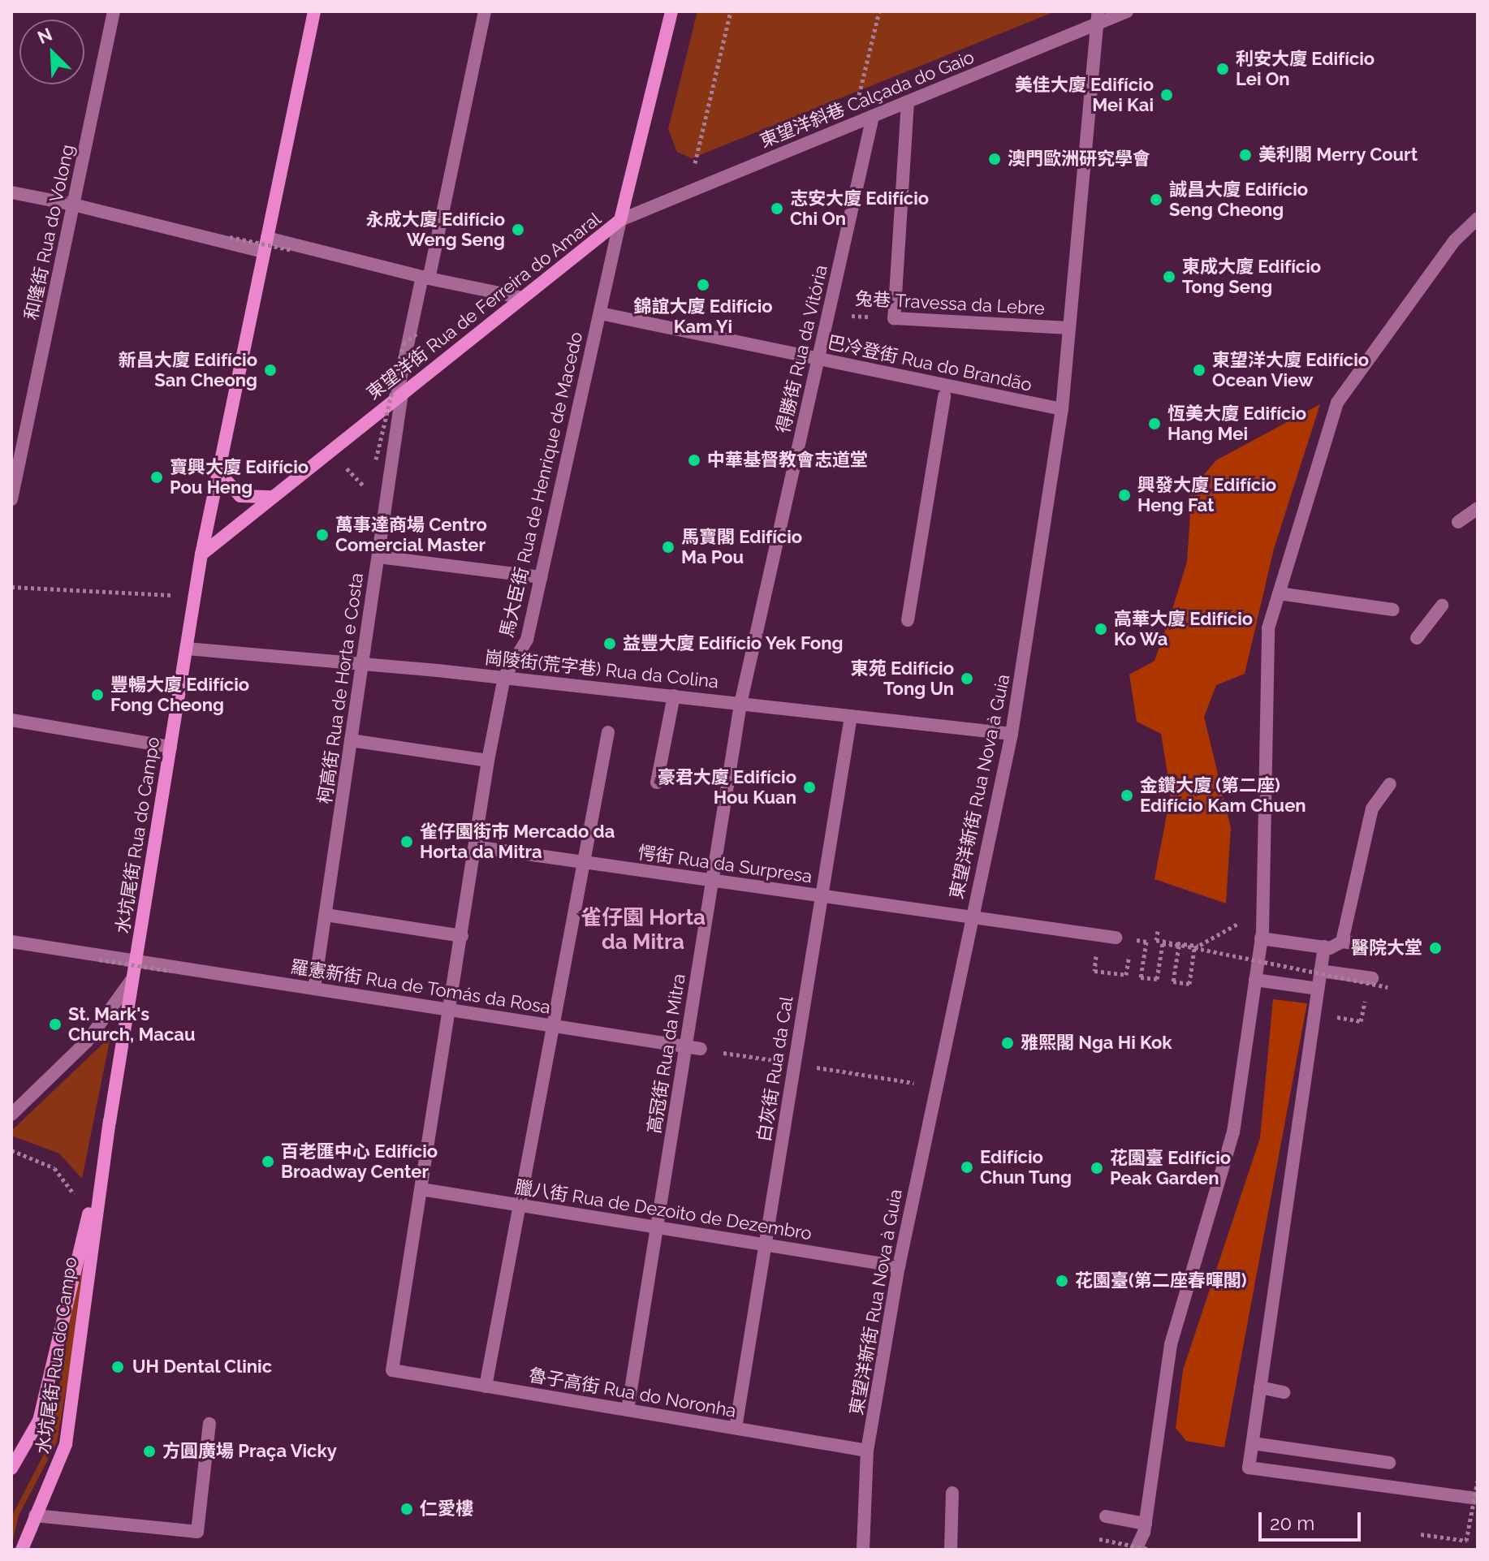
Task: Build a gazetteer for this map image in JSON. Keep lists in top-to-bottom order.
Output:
{
  "streets": {
    "main road": ["東望洋街 Rua de Ferreira do Amaral", "水坑尾街 Rua do Campo"],
    "street": [
      "東望洋斜巷 Calçada do Gaio",
      "和隆街 Rua do Volong",
      "兔巷 Travessa da Lebre",
      "得勝街 Rua da Vitória",
      "巴冷登街 Rua do Brandão",
      "馬大臣街 Rua de Henrique de Macedo",
      "崗陵街(荒字巷) Rua da Colina",
      "柯高街 Rua de Horta e Costa",
      "東望洋新街 Rua Nova à Guia",
      "愕街 Rua da Surpresa",
      "羅憲新街 Rua de Tomás da Rosa",
      "高冠街 Rua da Mitra",
      "白灰街 Rua da Cal",
      "臘八街 Rua de Dezoito de Dezembro",
      "魯子高街 Rua do Noronha"
    ]
  },
  "crossings": [
    ["東望洋斜巷 Calçada do Gaio", "東望洋街 Rua de Ferreira do Amaral"],
    ["東望洋斜巷 Calçada do Gaio", "得勝街 Rua da Vitória"],
    ["東望洋斜巷 Calçada do Gaio", "馬大臣街 Rua de Henrique de Macedo"],
    ["東望洋斜巷 Calçada do Gaio", "東望洋新街 Rua Nova à Guia"],
    ["兔巷 Travessa da Lebre", "得勝街 Rua da Vitória"],
    ["兔巷 Travessa da Lebre", "東望洋新街 Rua Nova à Guia"],
    ["東望洋街 Rua de Ferreira do Amaral", "馬大臣街 Rua de Henrique de Macedo"],
    ["東望洋街 Rua de Ferreira do Amaral", "柯高街 Rua de Horta e Costa"],
    ["東望洋街 Rua de Ferreira do Amaral", "水坑尾街 Rua do Campo"],
    ["得勝街 Rua da Vitória", "巴冷登街 Rua do Brandão"],
    ["得勝街 Rua da Vitória", "崗陵街(荒字巷) Rua da Colina"],
    ["得勝街 Rua da Vitória", "高冠街 Rua da Mitra"],
    ["巴冷登街 Rua do Brandão", "馬大臣街 Rua de Henrique de Macedo"],
    ["巴冷登街 Rua do Brandão", "東望洋新街 Rua Nova à Guia"],
    ["馬大臣街 Rua de Henrique de Macedo", "崗陵街(荒字巷) Rua da Colina"],
    ["馬大臣街 Rua de Henrique de Macedo", "愕街 Rua da Surpresa"],
    ["馬大臣街 Rua de Henrique de Macedo", "羅憲新街 Rua de Tomás da Rosa"],
    ["馬大臣街 Rua de Henrique de Macedo", "臘八街 Rua de Dezoito de Dezembro"],
    ["馬大臣街 Rua de Henrique de Macedo", "魯子高街 Rua do Noronha"],
    ["崗陵街(荒字巷) Rua da Colina", "柯高街 Rua de Horta e Costa"],
    ["崗陵街(荒字巷) Rua da Colina", "東望洋新街 Rua Nova à Guia"],
    ["崗陵街(荒字巷) Rua da Colina", "水坑尾街 Rua do Campo"],
    ["崗陵街(荒字巷) Rua da Colina", "高冠街 Rua da Mitra"],
    ["崗陵街(荒字巷) Rua da Colina", "白灰街 Rua da Cal"],
    ["柯高街 Rua de Horta e Costa", "羅憲新街 Rua de Tomás da Rosa"],
    ["東望洋新街 Rua Nova à Guia", "愕街 Rua da Surpresa"],
    ["東望洋新街 Rua Nova à Guia", "臘八街 Rua de Dezoito de Dezembro"],
    ["東望洋新街 Rua Nova à Guia", "魯子高街 Rua do Noronha"],
    ["水坑尾街 Rua do Campo", "羅憲新街 Rua de Tomás da Rosa"],
    ["愕街 Rua da Surpresa", "高冠街 Rua da Mitra"],
    ["愕街 Rua da Surpresa", "白灰街 Rua da Cal"],
    ["羅憲新街 Rua de Tomás da Rosa", "高冠街 Rua da Mitra"],
    ["高冠街 Rua da Mitra", "臘八街 Rua de Dezoito de Dezembro"],
    ["高冠街 Rua da Mitra", "魯子高街 Rua do Noronha"],
    ["白灰街 Rua da Cal", "臘八街 Rua de Dezoito de Dezembro"],
    ["白灰街 Rua da Cal", "魯子高街 Rua do Noronha"]
  ],
  "districts": ["雀仔園 Horta da Mitra"],
  "places": [
    "利安大廈 Edifício Lei On",
    "美佳大廈 Edifício Mei Kai",
    "美利閣 Merry Court",
    "澳門歐洲研究學會",
    "誠昌大廈 Edifício Seng Cheong",
    "志安大廈 Edifício Chi On",
    "永成大廈 Edifício Weng Seng",
    "東成大廈 Edifício Tong Seng",
    "錦誼大廈 Edifício Kam Yi",
    "新昌大廈 Edifício San Cheong",
    "東望洋大廈 Edifício Ocean View",
    "恆美大廈 Edifício Hang Mei",
    "中華基督教會志道堂",
    "寶興大廈 Edifício Pou Heng",
    "興發大廈 Edifício Heng Fat",
    "萬事達商場 Centro Comercial Master",
    "馬寶閣 Edifício Ma Pou",
    "高華大廈 Edifício Ko Wa",
    "益豐大廈 Edifício Yek Fong",
    "東苑 Edifício Tong Un",
    "豐暢大廈 Edifício Fong Cheong",
    "豪君大廈 Edifício Hou Kuan",
    "金鑽大廈 (第二座) Edifício Kam Chuen",
    "雀仔園街市 Mercado da Horta da Mitra",
    "醫院大堂",
    "St. Mark's Church, Macau",
    "雅熙閣 Nga Hi Kok",
    "百老匯中心 Edifício Broadway Center",
    "Edifício Chun Tung",
    "花園臺 Edifício Peak Garden",
    "花園臺(第二座春暉閣)",
    "UH Dental Clinic",
    "方圓廣場 Praça Vicky",
    "仁愛樓"
  ],
  "scale_bar": "20 m",
  "north": "top left"
}
